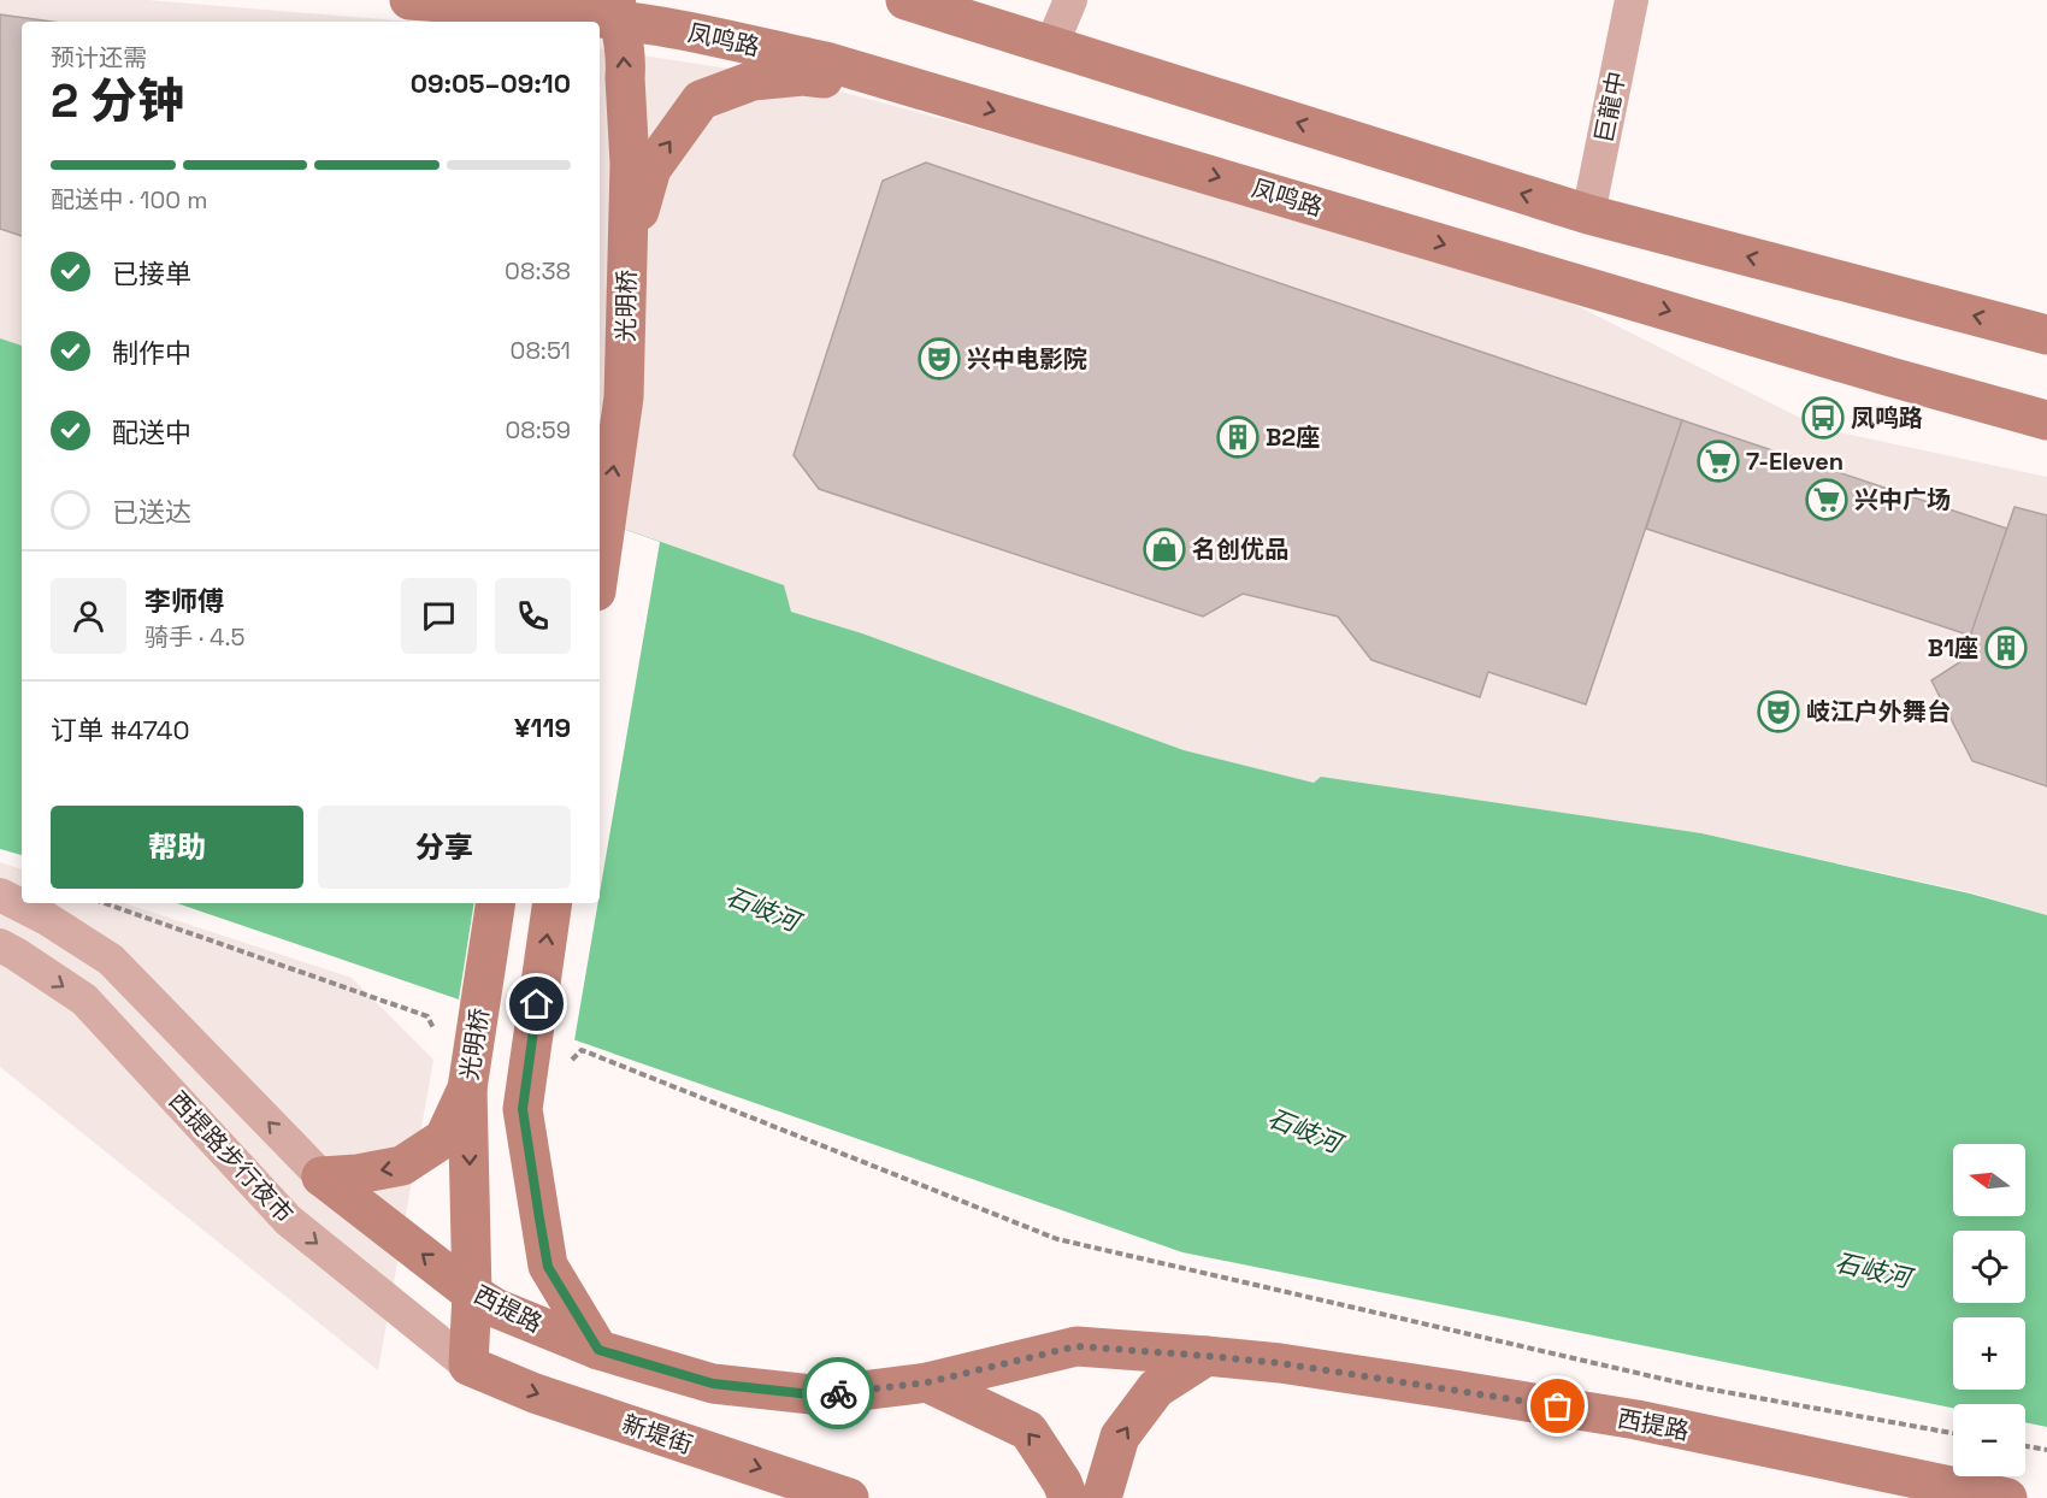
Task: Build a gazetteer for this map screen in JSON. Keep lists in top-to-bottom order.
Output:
{
  "streets": {
    "street": [
      "凤鸣路",
      "巨龍中",
      "光明桥",
      "西提路步行夜市",
      "西提路",
      "新堤街"
    ]
  },
  "crossings": [
    ["凤鸣路", "光明桥"],
    ["光明桥", "西提路步行夜市"],
    ["光明桥", "西提路"],
    ["西提路步行夜市", "西提路"],
    ["西提路步行夜市", "新堤街"]
  ],
  "one_way": ["新堤街"],
  "water": ["石岐河"],
  "places": {
    "theatre": ["兴中电影院", "岐江户外舞台"],
    "bus stop": ["凤鸣路"],
    "building": ["B2座", "B1座"],
    "supermarket": ["7-Eleven", "兴中广场"],
    "shop": ["名创优品"]
  },
  "north": "left",
  "page": {
    "heading": ["2 分钟", "预计还需", "09:05–09:10"],
    "panel": [
      "李师傅",
      "骑手 · 4.5",
      "订单 #4740",
      "¥119"
    ],
    "bar": "配送中 · 100 m",
    "list": [
      ["已接单", "08:38"],
      ["制作中", "08:51"],
      ["配送中", "08:59"],
      "已送达"
    ],
    "buttons": ["帮助", "分享"],
    "map_buttons": ["+", "−"]
  }
}
